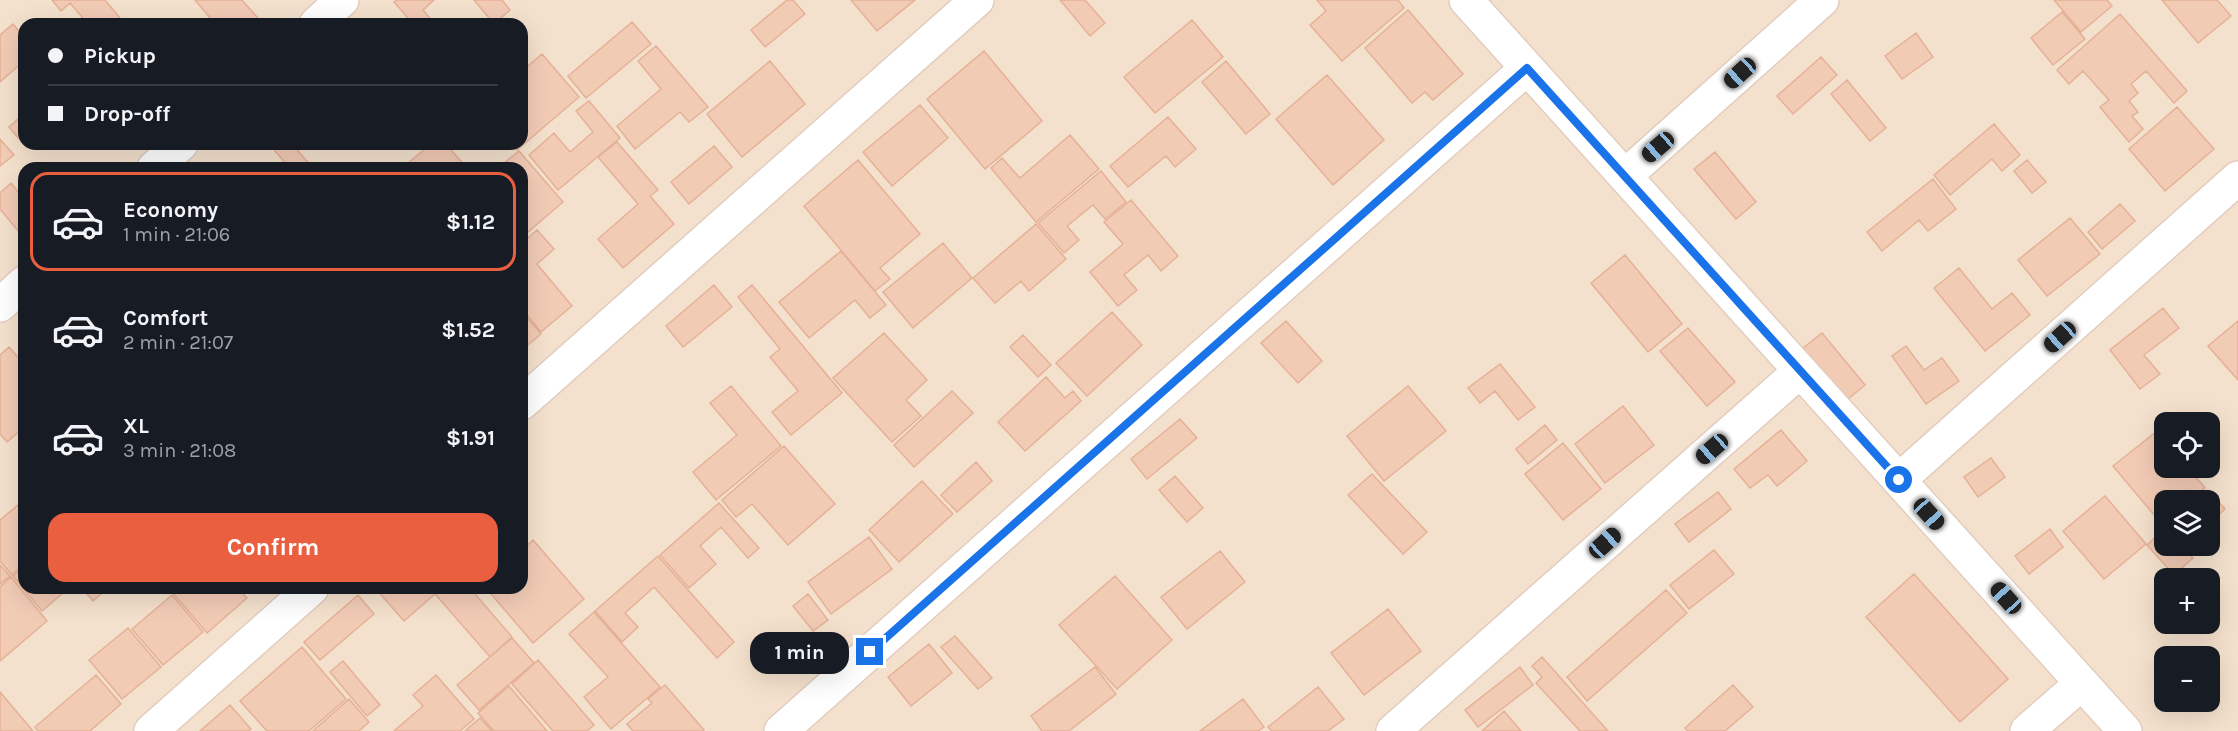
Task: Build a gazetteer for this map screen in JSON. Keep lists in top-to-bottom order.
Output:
{
  "page": {
    "banner": ["Pickup", "Drop-off"],
    "list": [
      {
        "name": "Economy",
        "note": "1 min · 21:06",
        "value": "$1.12"
      },
      {
        "name": "Comfort",
        "note": "2 min · 21:07",
        "value": "$1.52"
      },
      {
        "name": "XL",
        "note": "3 min · 21:08",
        "value": "$1.91"
      }
    ],
    "map_buttons": ["+", "−"],
    "buttons": "Confirm",
    "bubble": "1 min"
  }
}
